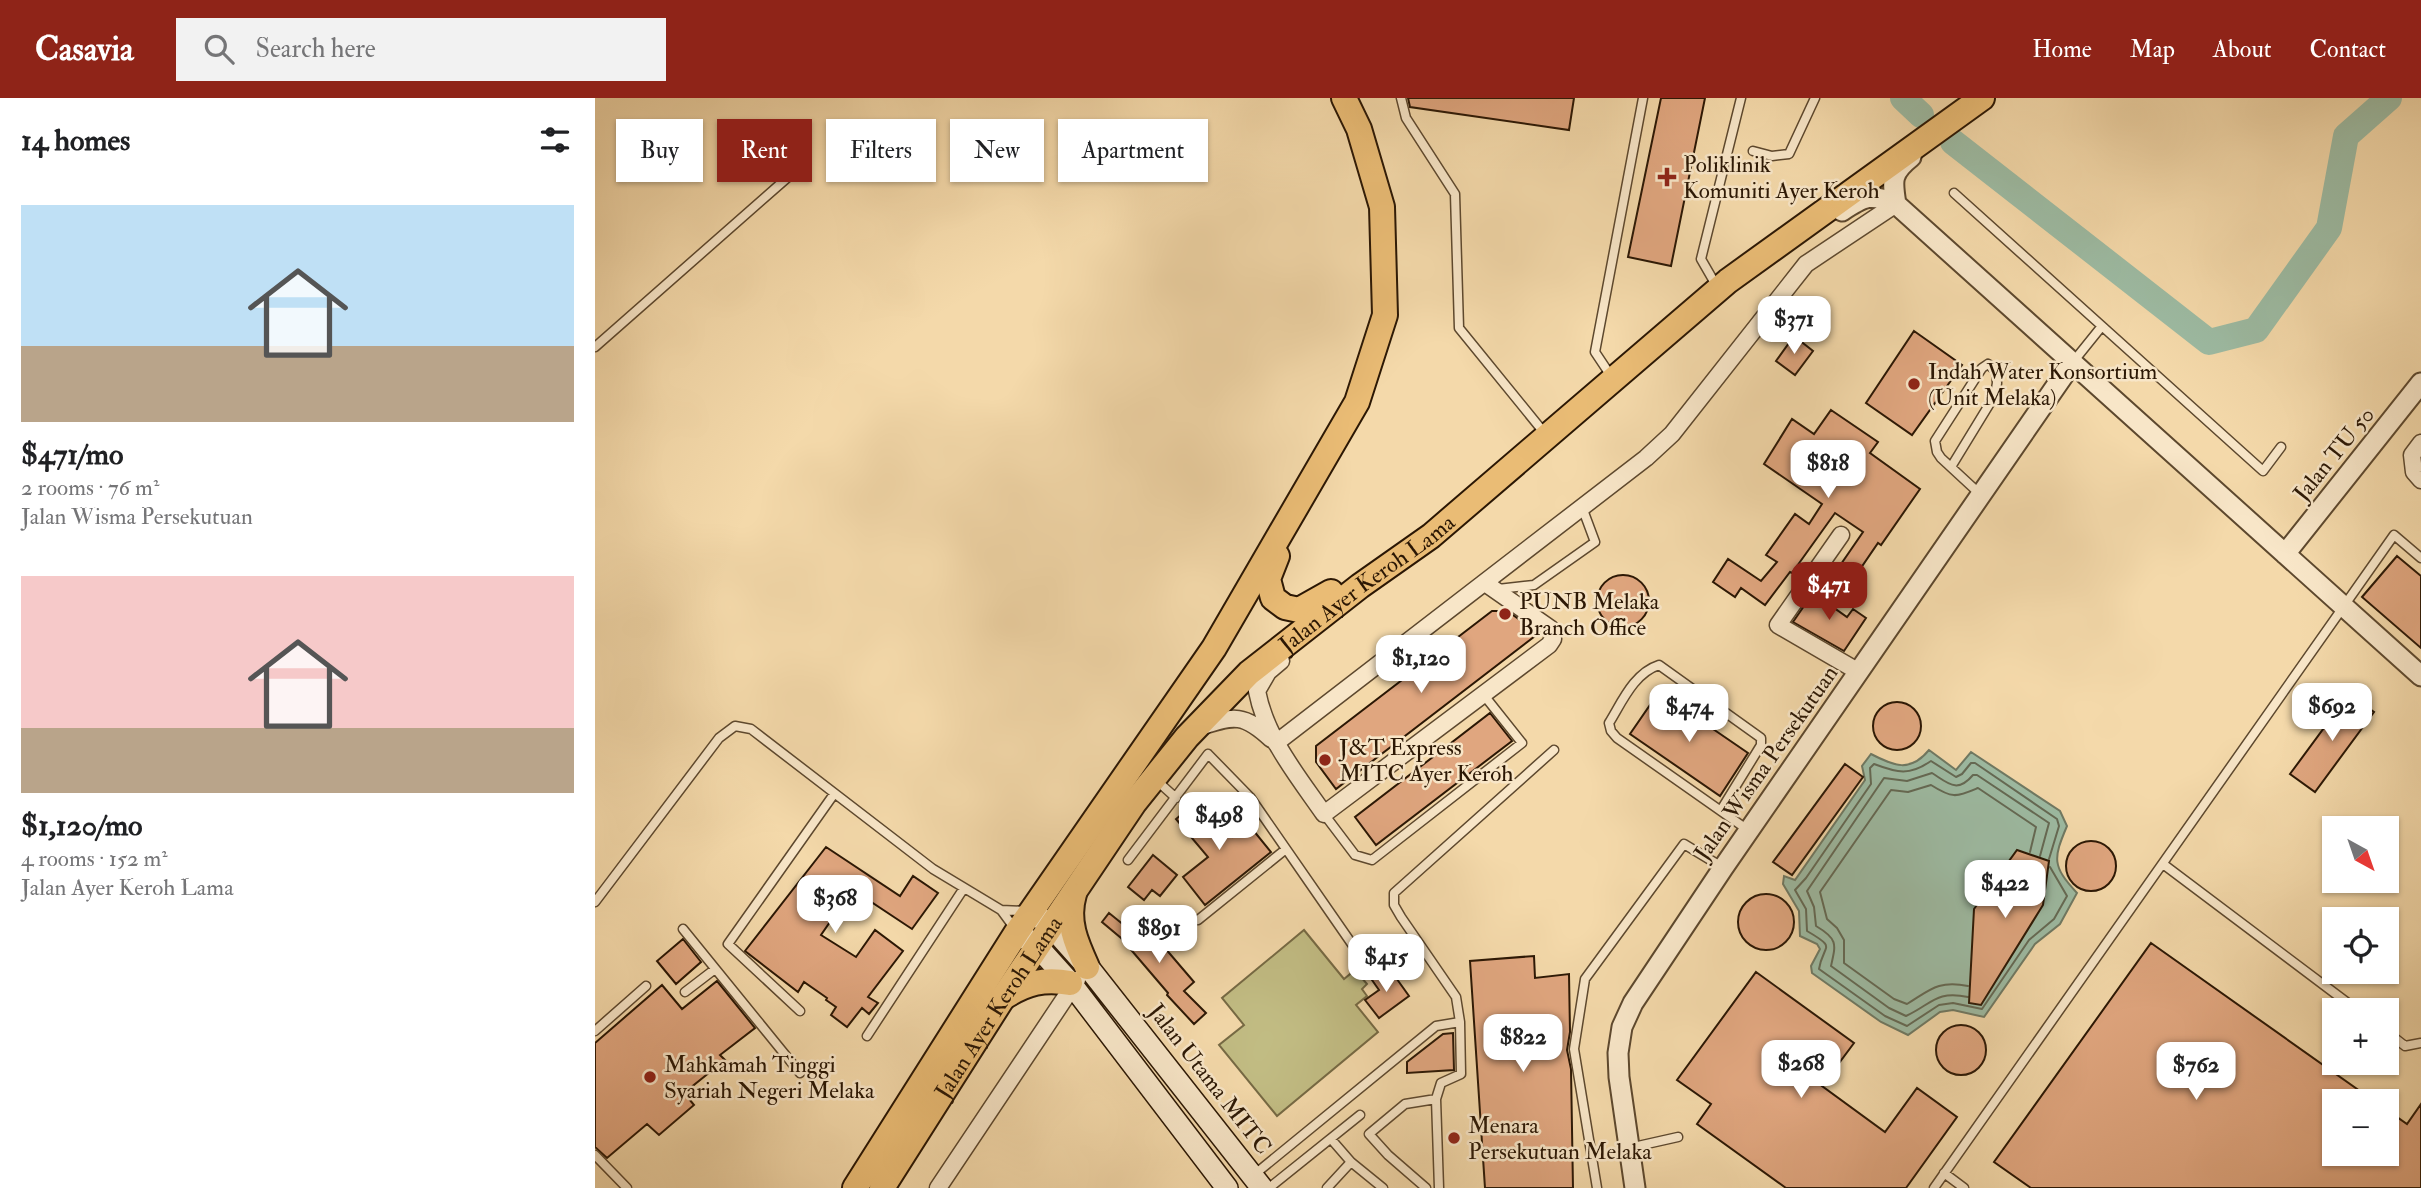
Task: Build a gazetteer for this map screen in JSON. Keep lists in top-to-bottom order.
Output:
{
  "streets": {
    "main road": ["Jalan Ayer Keroh Lama", "Jalan Utama MITC"],
    "street": ["Jalan TU 50", "Jalan Wisma Persekutuan"]
  },
  "places": {
    "health": ["Poliklinik Komuniti Ayer Keroh"],
    "other": [
      "Indah Water Konsortium (Unit Melaka)",
      "PUNB Melaka Branch Office",
      "J&T Express MITC Ayer Keroh",
      "Mahkamah Tinggi Syariah Negeri Melaka",
      "Menara Persekutuan Melaka"
    ]
  },
  "north": "bottom right",
  "page": {
    "header": "Casavia",
    "search": "Search here",
    "nav": [
      "Home",
      "Map",
      "About",
      "Contact"
    ],
    "heading": "14 homes",
    "chip": [
      "Buy",
      "Rent",
      "Filters",
      "New",
      "Apartment"
    ],
    "list": [
      {
        "name": "$471/mo",
        "note": "2 rooms · 76 m² · Jalan Wisma Persekutuan"
      },
      {
        "name": "$1,120/mo",
        "note": "4 rooms · 152 m² · Jalan Ayer Keroh Lama"
      }
    ],
    "price": [
      "$371",
      "$818",
      "$471",
      "$1,120",
      "$692",
      "$474",
      "$498",
      "$422",
      "$368",
      "$891",
      "$415",
      "$822",
      "$268",
      "$762"
    ],
    "map_buttons": ["+", "−"]
  }
}
